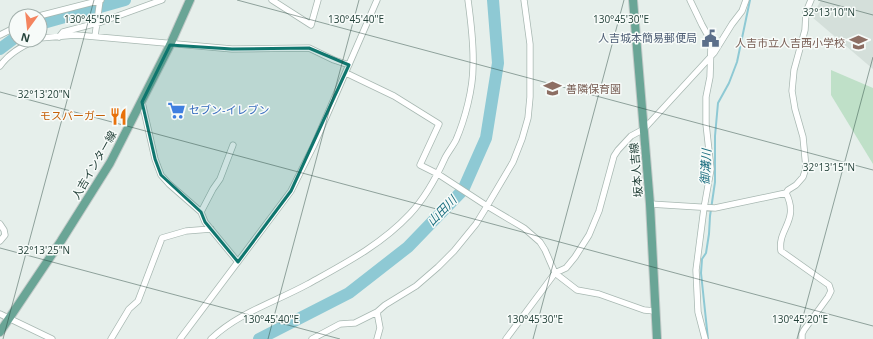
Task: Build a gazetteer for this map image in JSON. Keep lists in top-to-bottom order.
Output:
{
  "streets": {
    "main road": ["人吉インター線", "坂本人吉線"]
  },
  "water": ["御溝川", "山田川"],
  "places": {
    "public building": ["人吉城本簡易郵便局"],
    "school or university": ["人吉市立人吉西小学校", "善隣保育園"],
    "supermarket": ["セブン-イレブン"],
    "restaurant": ["モスバーガー"]
  },
  "north": "bottom",
  "coordinates": [
    "32°13'10\"N",
    "130°45'50\"E",
    "130°45'40\"E",
    "130°45'30\"E",
    "32°13'20\"N",
    "32°13'15\"N",
    "32°13'25\"N",
    "130°45'20\"E"
  ]
}
